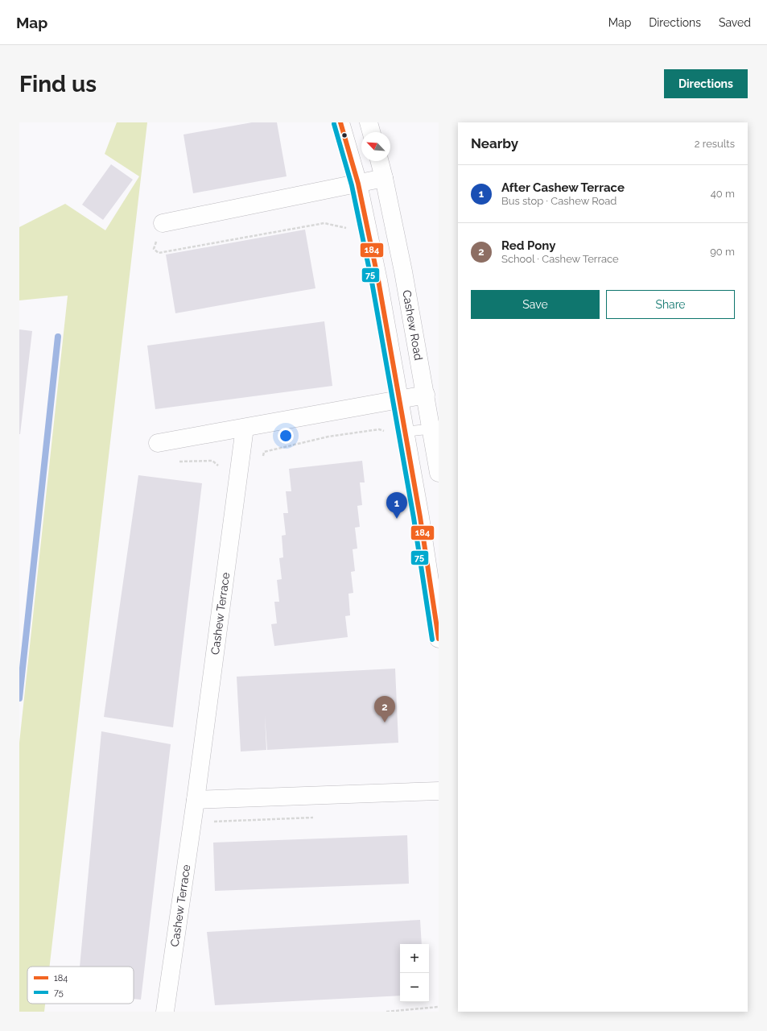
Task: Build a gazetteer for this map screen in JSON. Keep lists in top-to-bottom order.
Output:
{
  "streets": {
    "street": ["Cashew Road", "Cashew Terrace"]
  },
  "lines": ["transit line 184", "transit line 75"],
  "legend": ["184", "75"],
  "north": "top left",
  "page": {
    "header": "Map",
    "nav": ["Map", "Directions", "Saved"],
    "buttons": [
      "Directions",
      ["Save", "Share"]
    ],
    "title": "Find us",
    "heading": ["Nearby", "2 results"],
    "list": [
      {
        "mark": "1",
        "name": "After Cashew Terrace",
        "note": "Bus stop · Cashew Road",
        "value": "40 m"
      },
      {
        "mark": "2",
        "name": "Red Pony",
        "note": "School · Cashew Terrace",
        "value": "90 m"
      }
    ],
    "pins": ["1", "2"],
    "map_buttons": ["+", "−"]
  }
}
